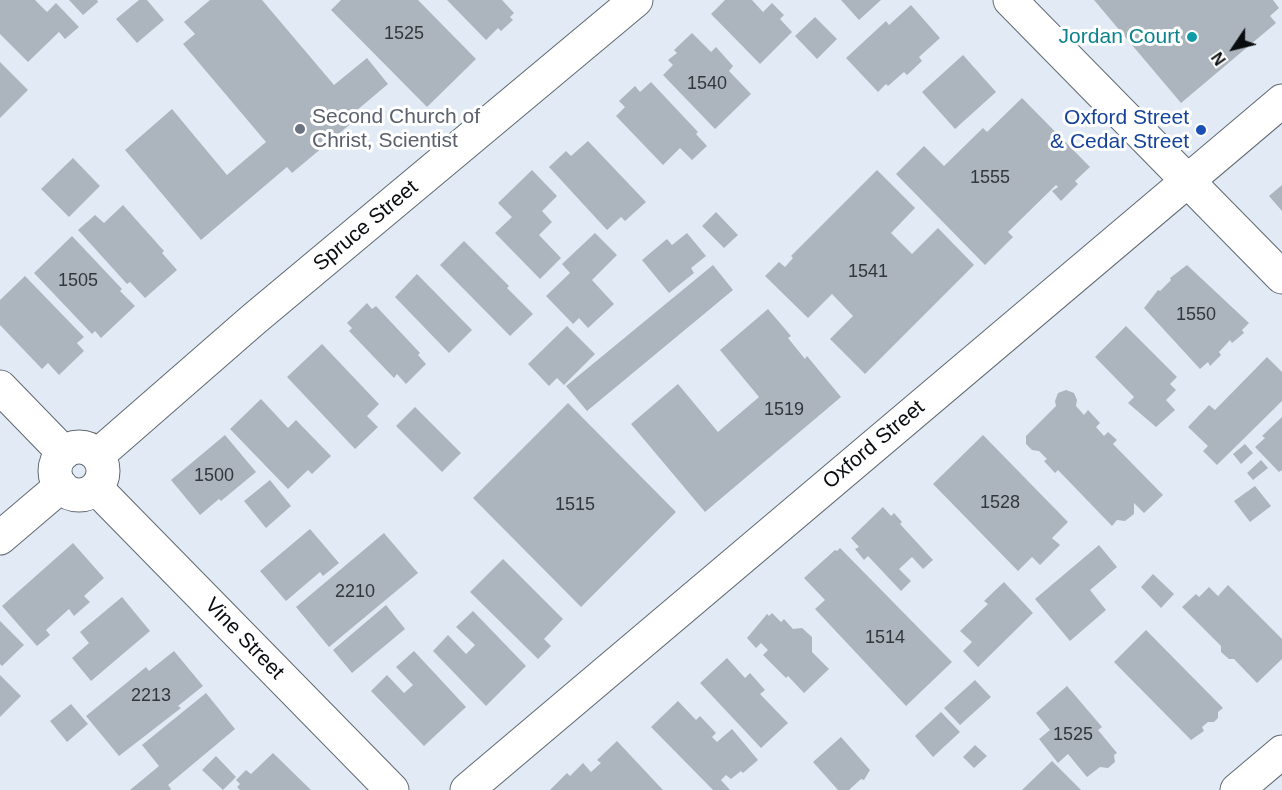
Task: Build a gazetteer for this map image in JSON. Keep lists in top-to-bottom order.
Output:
{
  "streets": {
    "street": ["Spruce Street", "Oxford Street", "Vine Street"]
  },
  "crossings": [
    ["Spruce Street", "Vine Street"]
  ],
  "places": ["Jordan Court", "Second Church of Christ, Scientist", "Oxford Street & Cedar Street"],
  "house_numbers": [
    "1525",
    "1540",
    "1555",
    "1541",
    "1505",
    "1550",
    "1519",
    "1500",
    "1528",
    "1515",
    "2210",
    "1514",
    "2213",
    "1525"
  ],
  "north": "bottom left"
}
